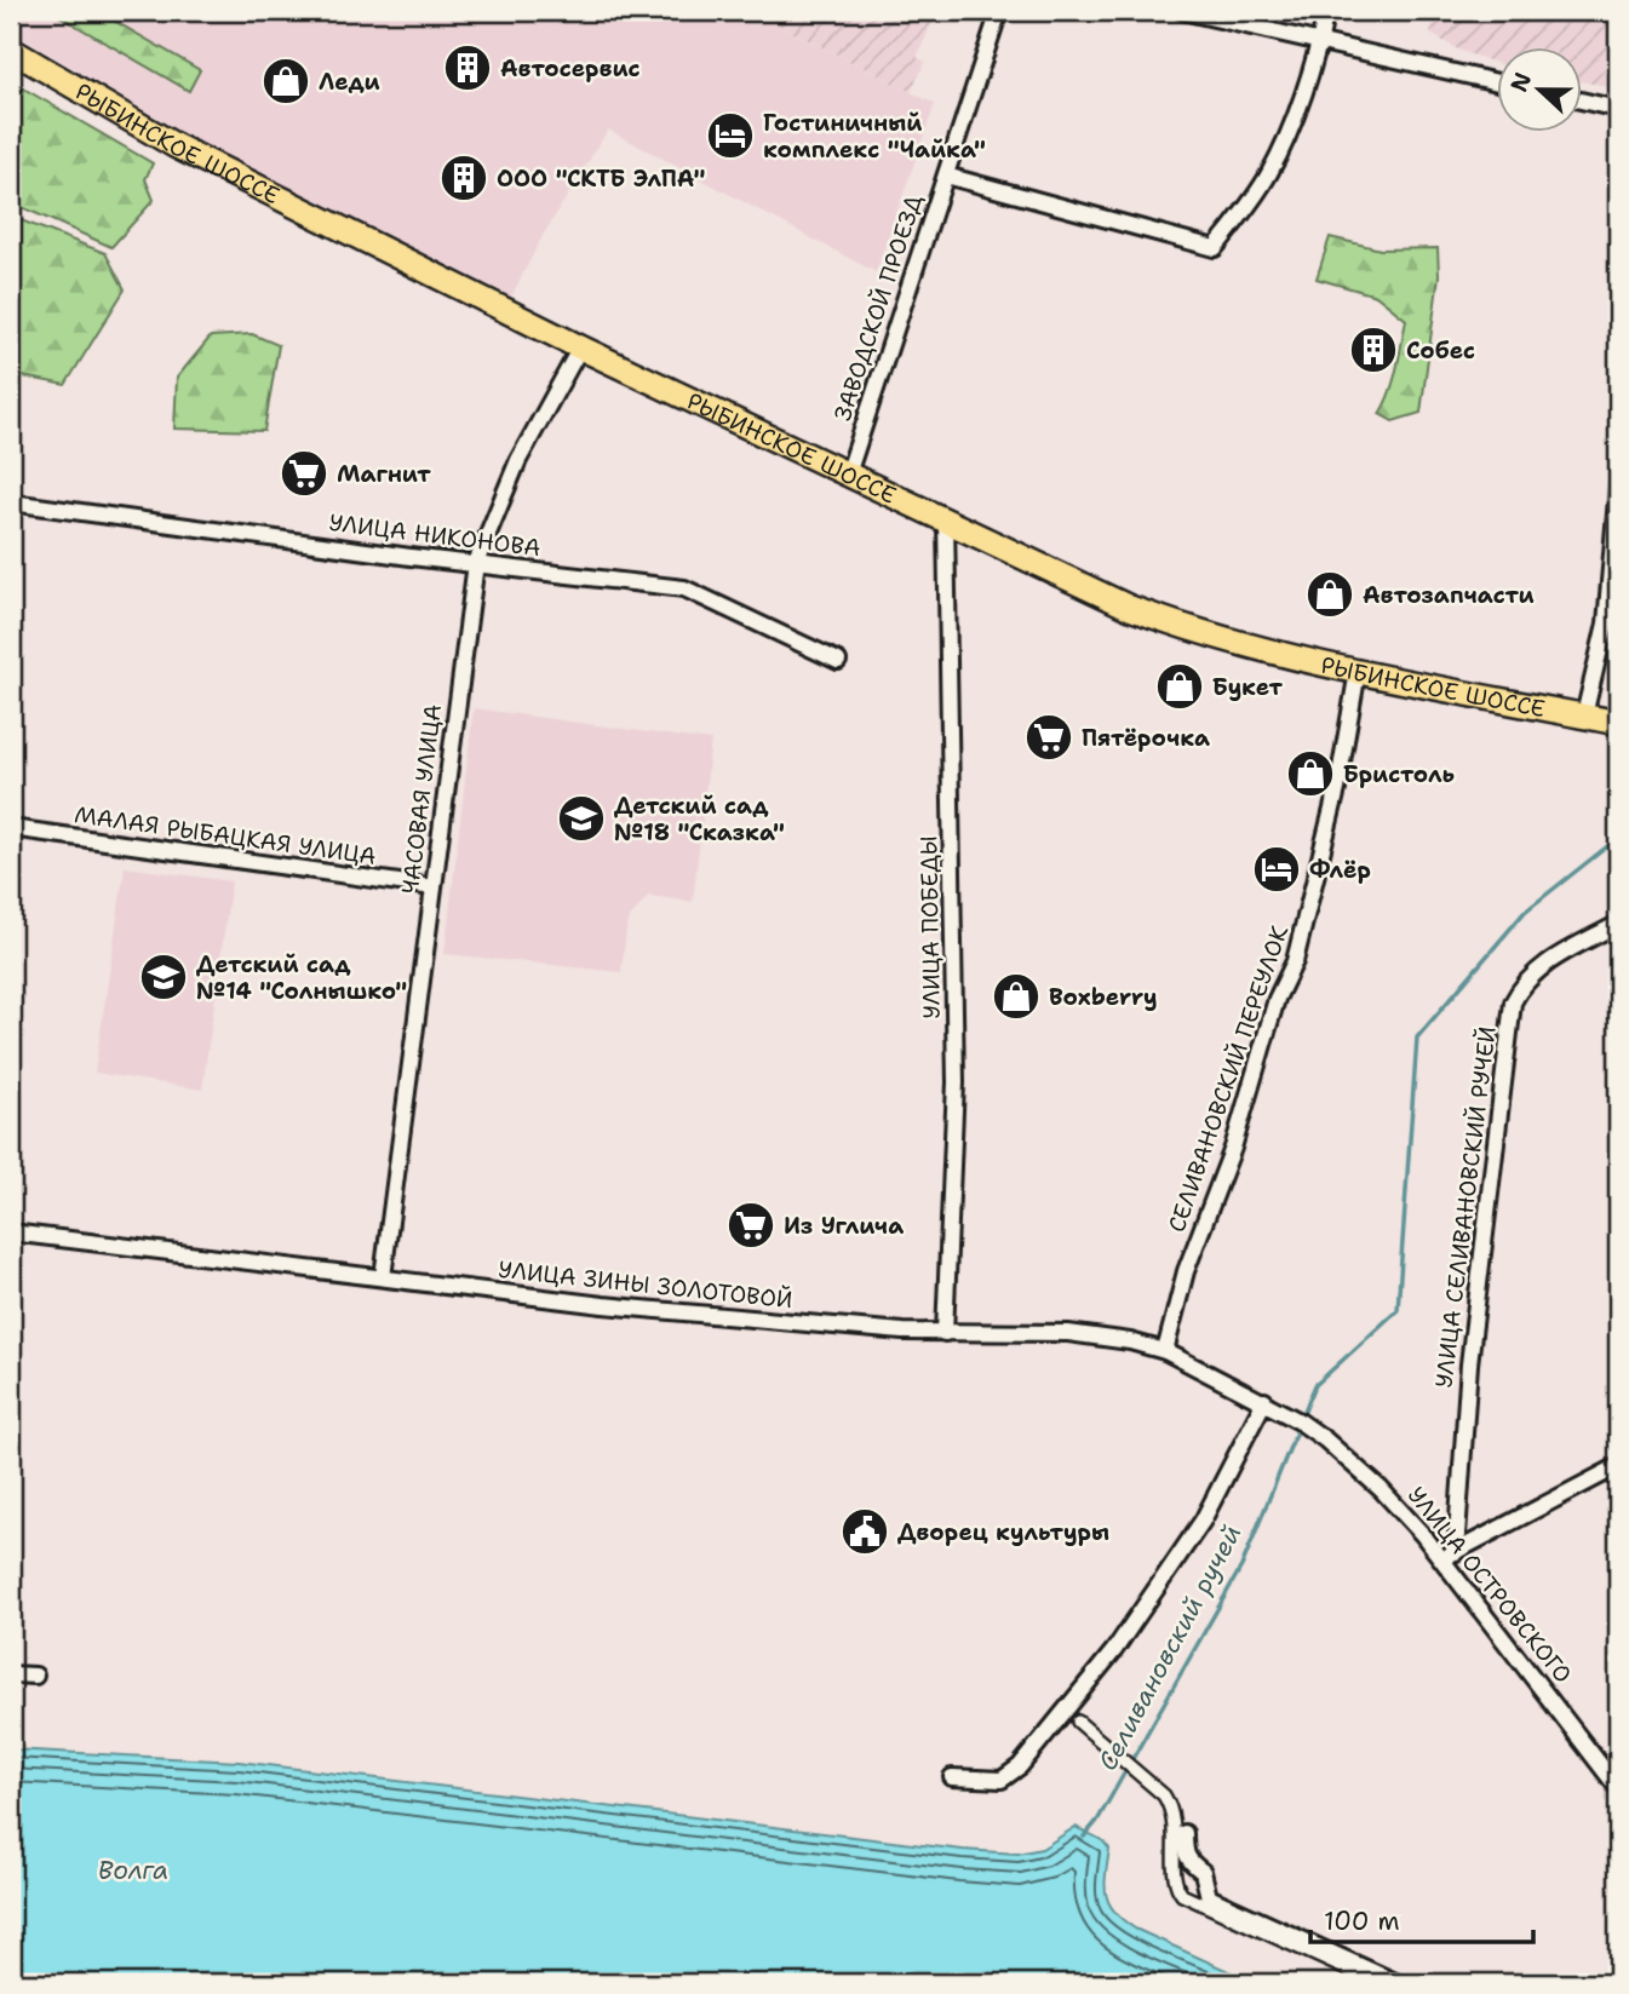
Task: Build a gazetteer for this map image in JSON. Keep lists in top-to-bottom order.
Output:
{
  "streets": {
    "main road": ["РЫБИНСКОЕ ШОССЕ"],
    "street": [
      "ЗАВОДСКОЙ ПРОЕЗД",
      "УЛИЦА НИКОНОВА",
      "ЧАСОВАЯ УЛИЦА",
      "МАЛАЯ РЫБАЦКАЯ УЛИЦА",
      "УЛИЦА ПОБЕДЫ",
      "СЕЛИВАНОВСКИЙ ПЕРЕУЛОК",
      "УЛИЦА СЕЛИВАНОВСКИЙ РУЧЕЙ",
      "УЛИЦА ЗИНЫ ЗОЛОТОВОЙ",
      "УЛИЦА ОСТРОВСКОГО"
    ]
  },
  "crossings": [
    ["РЫБИНСКОЕ ШОССЕ", "ЗАВОДСКОЙ ПРОЕЗД"],
    ["РЫБИНСКОЕ ШОССЕ", "ЧАСОВАЯ УЛИЦА"],
    ["РЫБИНСКОЕ ШОССЕ", "УЛИЦА ПОБЕДЫ"],
    ["РЫБИНСКОЕ ШОССЕ", "СЕЛИВАНОВСКИЙ ПЕРЕУЛОК"],
    ["УЛИЦА НИКОНОВА", "ЧАСОВАЯ УЛИЦА"],
    ["ЧАСОВАЯ УЛИЦА", "МАЛАЯ РЫБАЦКАЯ УЛИЦА"],
    ["ЧАСОВАЯ УЛИЦА", "УЛИЦА ЗИНЫ ЗОЛОТОВОЙ"],
    ["УЛИЦА ПОБЕДЫ", "УЛИЦА ЗИНЫ ЗОЛОТОВОЙ"],
    ["СЕЛИВАНОВСКИЙ ПЕРЕУЛОК", "УЛИЦА ЗИНЫ ЗОЛОТОВОЙ"],
    ["УЛИЦА СЕЛИВАНОВСКИЙ РУЧЕЙ", "УЛИЦА ОСТРОВСКОГО"],
    ["УЛИЦА ЗИНЫ ЗОЛОТОВОЙ", "УЛИЦА ОСТРОВСКОГО"]
  ],
  "water": ["Селивановский ручей", "Волга"],
  "places": {
    "building": ["Автосервис", "ООО \"СКТБ ЭлПА\"", "Собес"],
    "shop": [
      "Леди",
      "Автозапчасти",
      "Букет",
      "Бристоль",
      "Boxberry"
    ],
    "hotel": ["Гостиничный комплекс \"Чайка\"", "Флёр"],
    "supermarket": ["Магнит", "Пятёрочка", "Из Углича"],
    "school or university": ["Детский сад №18 \"Сказка\"", "Детский сад №14 \"Солнышко\""],
    "public building": ["Дворец культуры"]
  },
  "scale_bar": "100 m",
  "north": "left"
}
